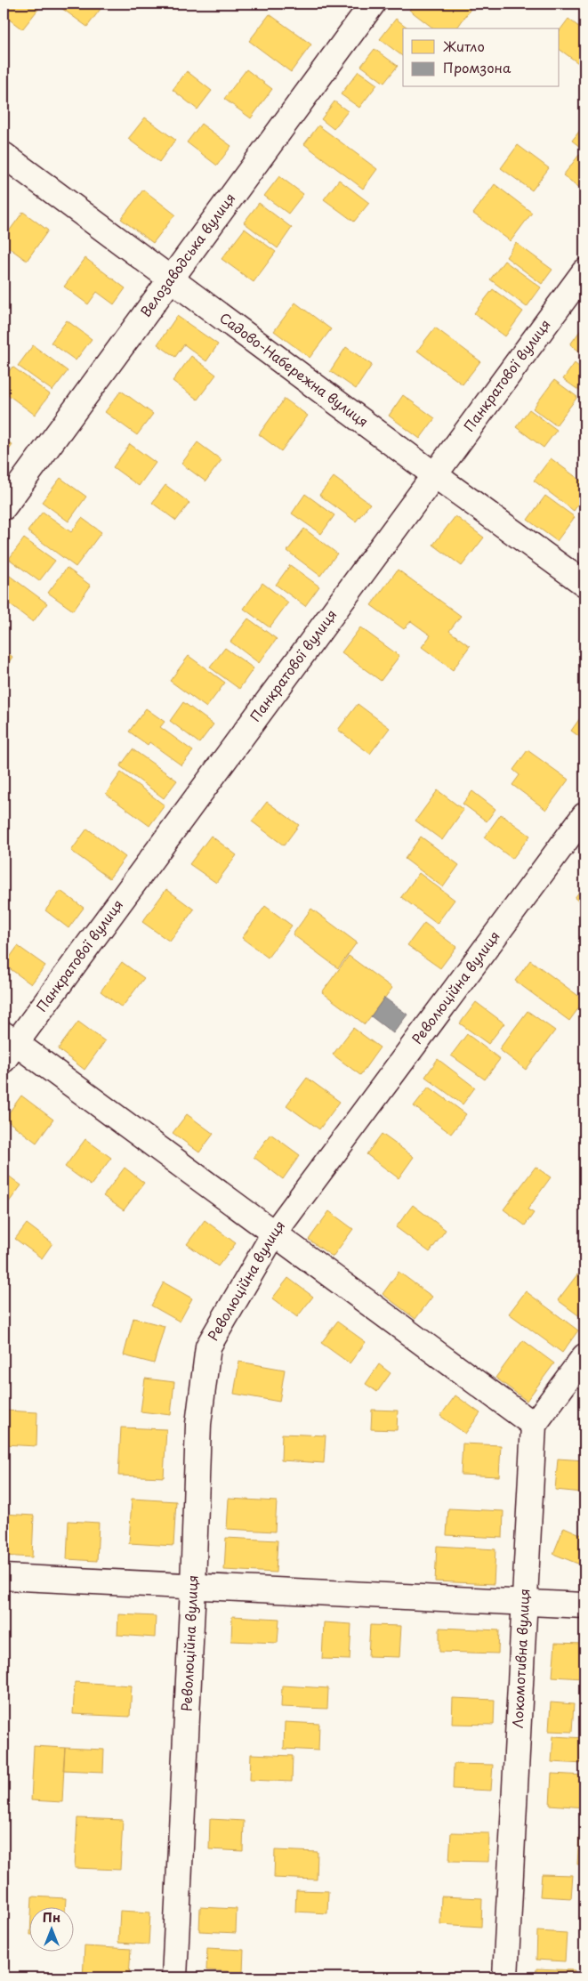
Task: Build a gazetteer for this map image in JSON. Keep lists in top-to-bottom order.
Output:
{
  "streets": {
    "street": [
      "Велозаводська вулиця",
      "Садово-Набережна вулиця",
      "Панкратової вулиця",
      "Революційна вулиця",
      "Локомотивна вулиця"
    ]
  },
  "crossings": [
    ["Велозаводська вулиця", "Садово-Набережна вулиця"],
    ["Садово-Набережна вулиця", "Панкратової вулиця"]
  ],
  "legend": ["Житло", "Промзона"],
  "north": "top"
}
